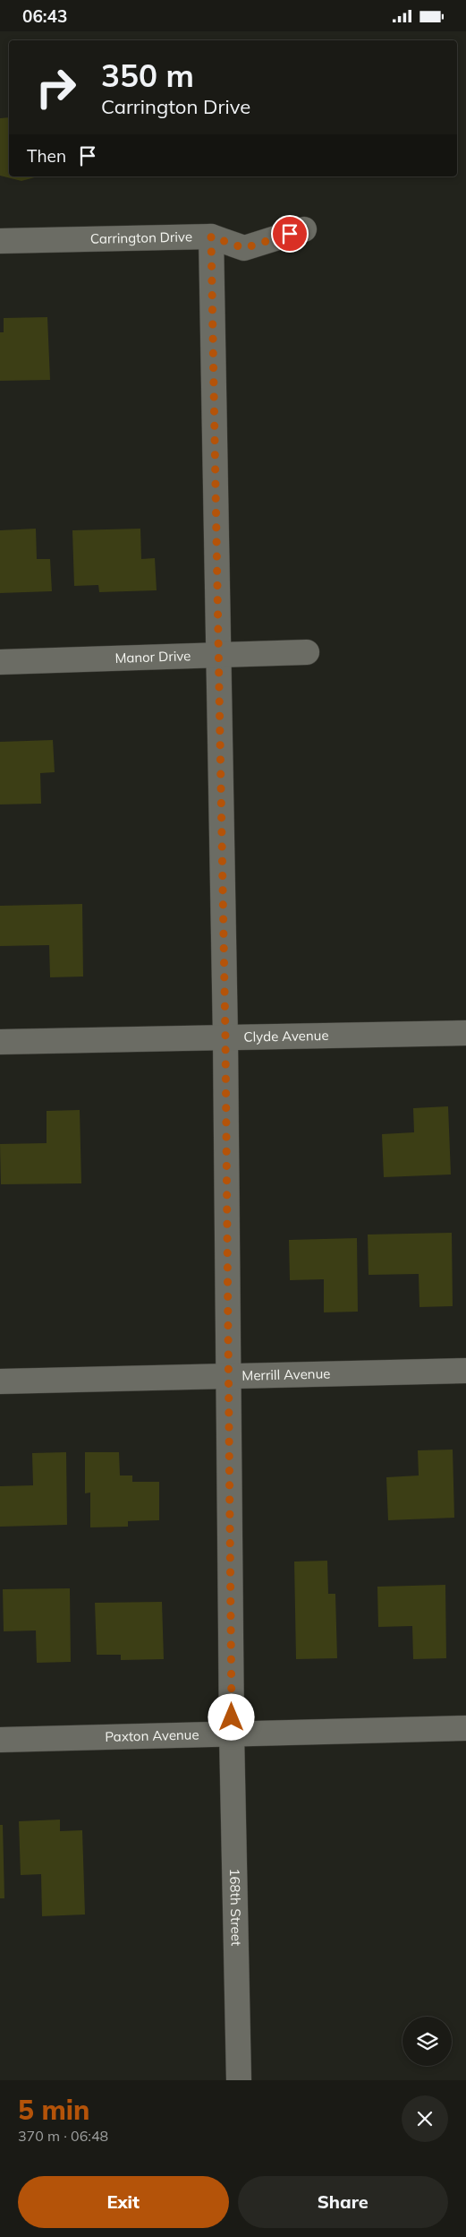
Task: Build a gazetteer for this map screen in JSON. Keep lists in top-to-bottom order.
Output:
{
  "streets": {
    "street": [
      "Carrington Drive",
      "Manor Drive",
      "Clyde Avenue",
      "Merrill Avenue",
      "Paxton Avenue",
      "168th Street"
    ]
  },
  "crossings": [
    ["Carrington Drive", "168th Street"],
    ["Manor Drive", "168th Street"],
    ["Clyde Avenue", "168th Street"],
    ["Merrill Avenue", "168th Street"],
    ["Paxton Avenue", "168th Street"]
  ],
  "page": {
    "status": "06:43",
    "turn": ["350 m", "Carrington Drive"],
    "then": "Then",
    "heading": ["5 min", "370 m · 06:48"],
    "buttons": ["Exit", "Share"]
  }
}
